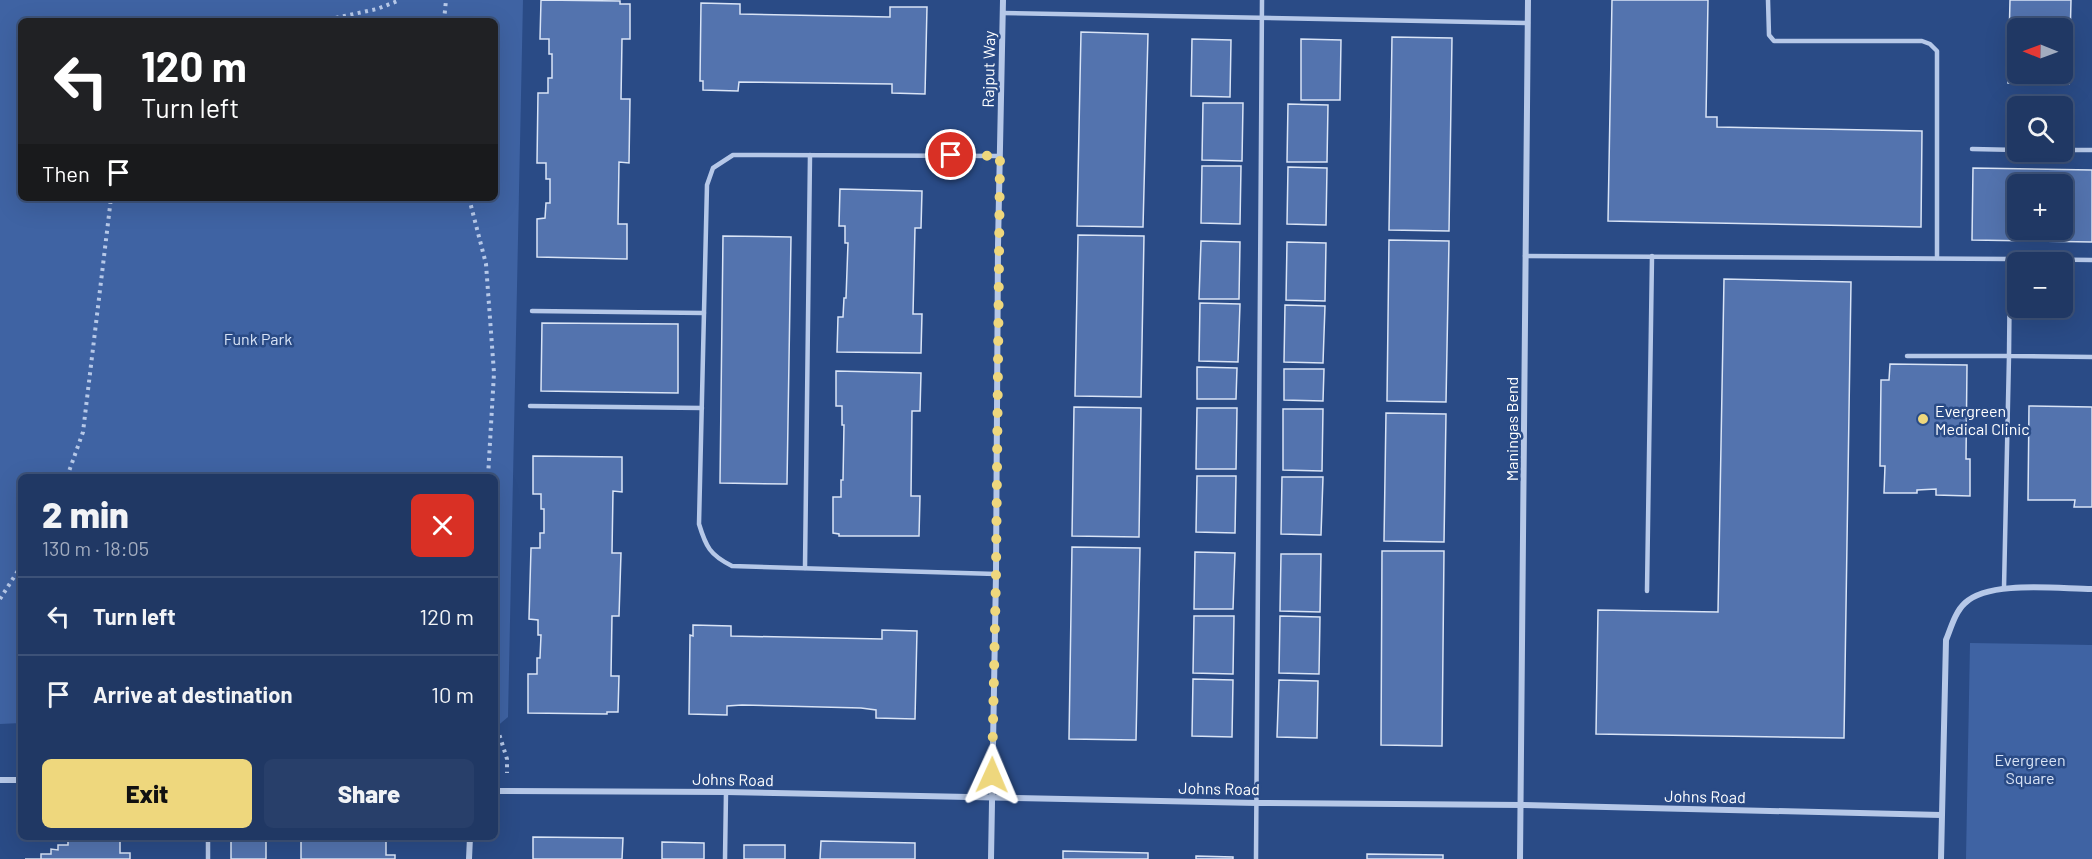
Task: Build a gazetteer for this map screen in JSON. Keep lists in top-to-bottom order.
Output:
{
  "streets": {
    "street": ["Rajput Way", "Maningas Bend", "Johns Road"]
  },
  "crossings": [
    ["Rajput Way", "Johns Road"],
    ["Maningas Bend", "Johns Road"]
  ],
  "parks": ["Funk Park", "Evergreen Square"],
  "places": ["Evergreen Medical Clinic"],
  "north": "left",
  "page": {
    "map_buttons": ["+", "−"],
    "turn": ["120 m", "Turn left"],
    "then": "Then",
    "heading": ["2 min", "130 m · 18:05"],
    "list": [
      {
        "name": "Turn left",
        "value": "120 m"
      },
      {
        "name": "Arrive at destination",
        "value": "10 m"
      }
    ],
    "buttons": ["Exit", "Share"]
  }
}
